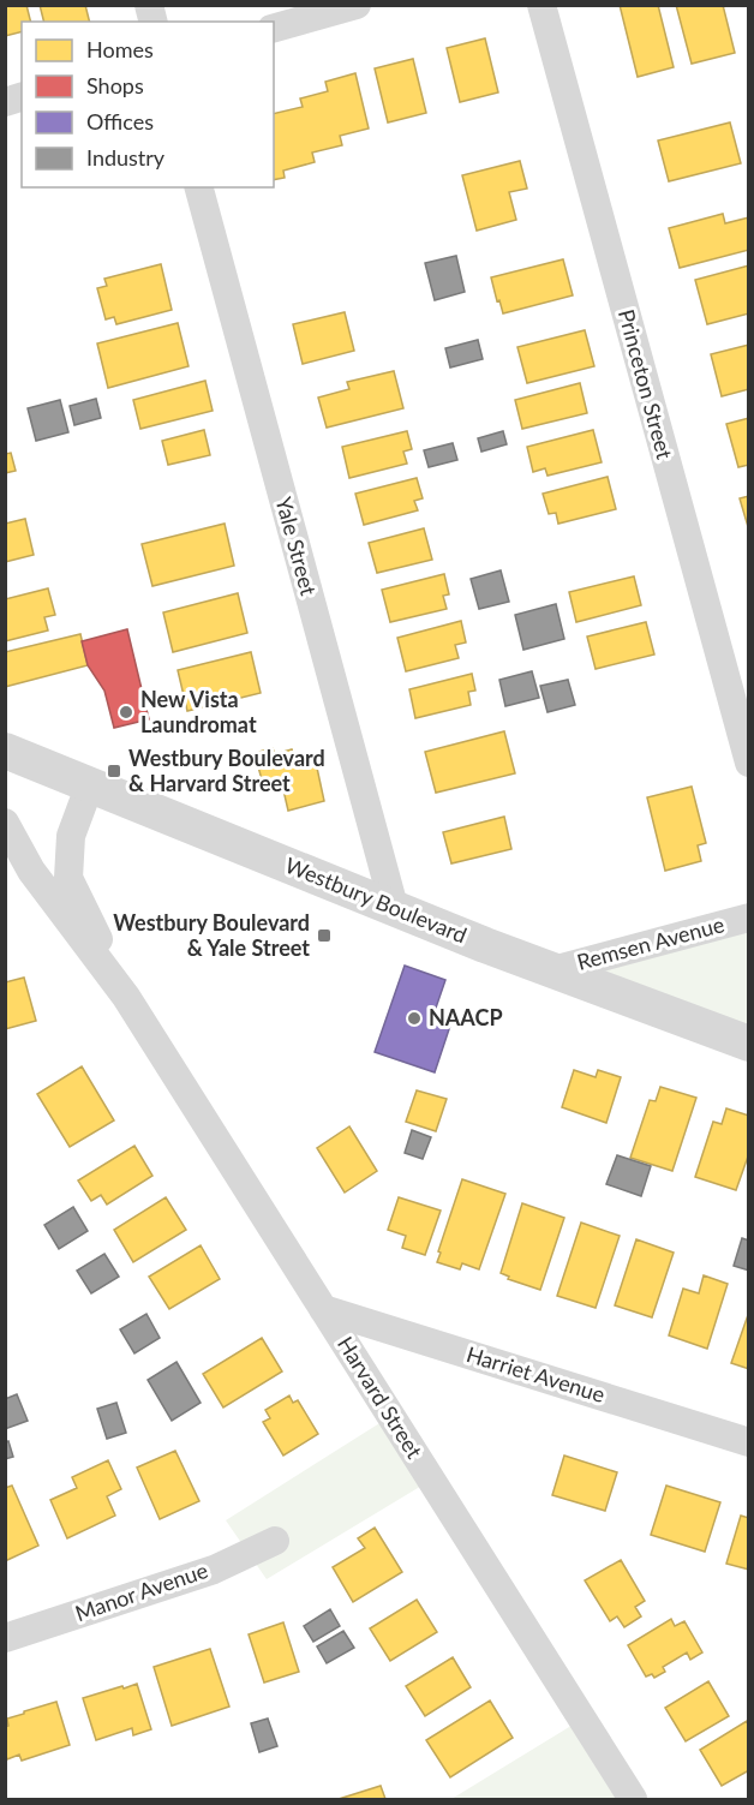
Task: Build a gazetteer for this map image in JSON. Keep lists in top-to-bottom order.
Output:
{
  "streets": {
    "street": [
      "Princeton Street",
      "Yale Street",
      "Westbury Boulevard",
      "Remsen Avenue",
      "Harriet Avenue",
      "Harvard Street",
      "Manor Avenue"
    ]
  },
  "crossings": [
    ["Yale Street", "Westbury Boulevard"],
    ["Westbury Boulevard", "Remsen Avenue"],
    ["Westbury Boulevard", "Harvard Street"],
    ["Harriet Avenue", "Harvard Street"]
  ],
  "places": {
    "other": ["New Vista Laundromat", "NAACP"],
    "transit": ["Westbury Boulevard & Harvard Street", "Westbury Boulevard & Yale Street"]
  },
  "legend": [
    "Homes",
    "Shops",
    "Offices",
    "Industry"
  ]
}
